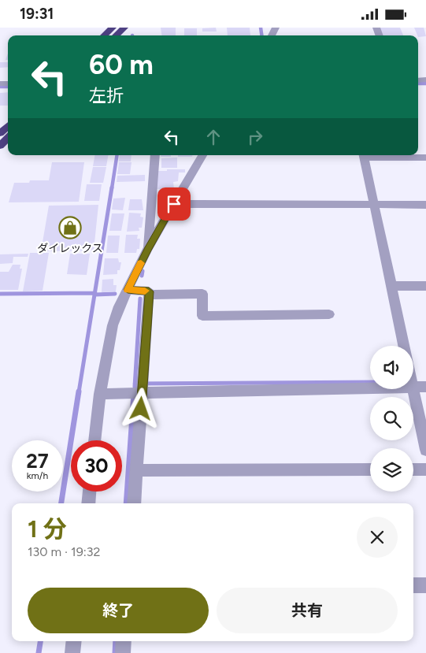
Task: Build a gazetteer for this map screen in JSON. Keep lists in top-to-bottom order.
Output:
{
  "places": {
    "shop": ["ダイレックス"]
  },
  "page": {
    "status": "19:31",
    "turn": ["60 m", "左折"],
    "speed": "27 km/h",
    "limit": "30",
    "heading": ["1 分", "130 m · 19:32"],
    "buttons": ["終了", "共有"]
  }
}
